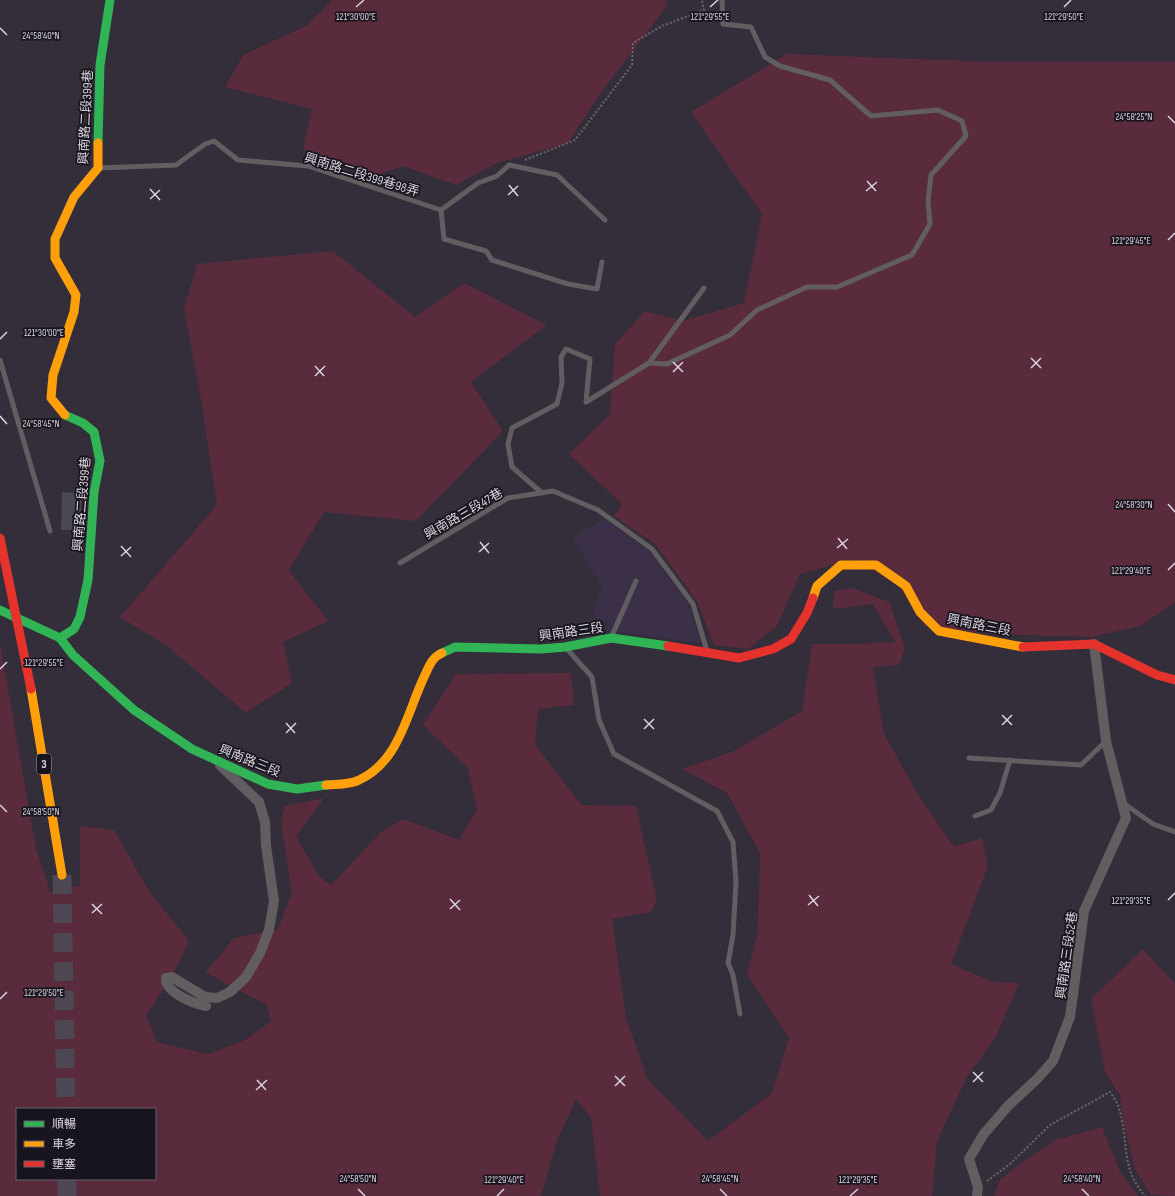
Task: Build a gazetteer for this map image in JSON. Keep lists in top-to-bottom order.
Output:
{
  "streets": {
    "main road": ["興南路二段399巷", "興南路三段", "3"],
    "street": ["興南路三段52巷"],
    "lane": ["興南路二段399巷98弄", "興南路三段47巷"]
  },
  "crossings": [
    ["興南路二段399巷", "興南路二段399巷98弄"],
    ["興南路二段399巷", "興南路三段"],
    ["興南路三段47巷", "興南路三段"],
    ["興南路三段", "興南路三段52巷"]
  ],
  "legend": ["順暢", "車多", "壅塞"],
  "coordinates": [
    "121°30'00\"E",
    "121°29'55\"E",
    "121°29'50\"E",
    "24°58'40\"N",
    "24°58'25\"N",
    "121°29'45\"E",
    "24°58'45\"N",
    "24°58'30\"N",
    "121°29'40\"E",
    "24°58'50\"N",
    "121°29'35\"E"
  ]
}
